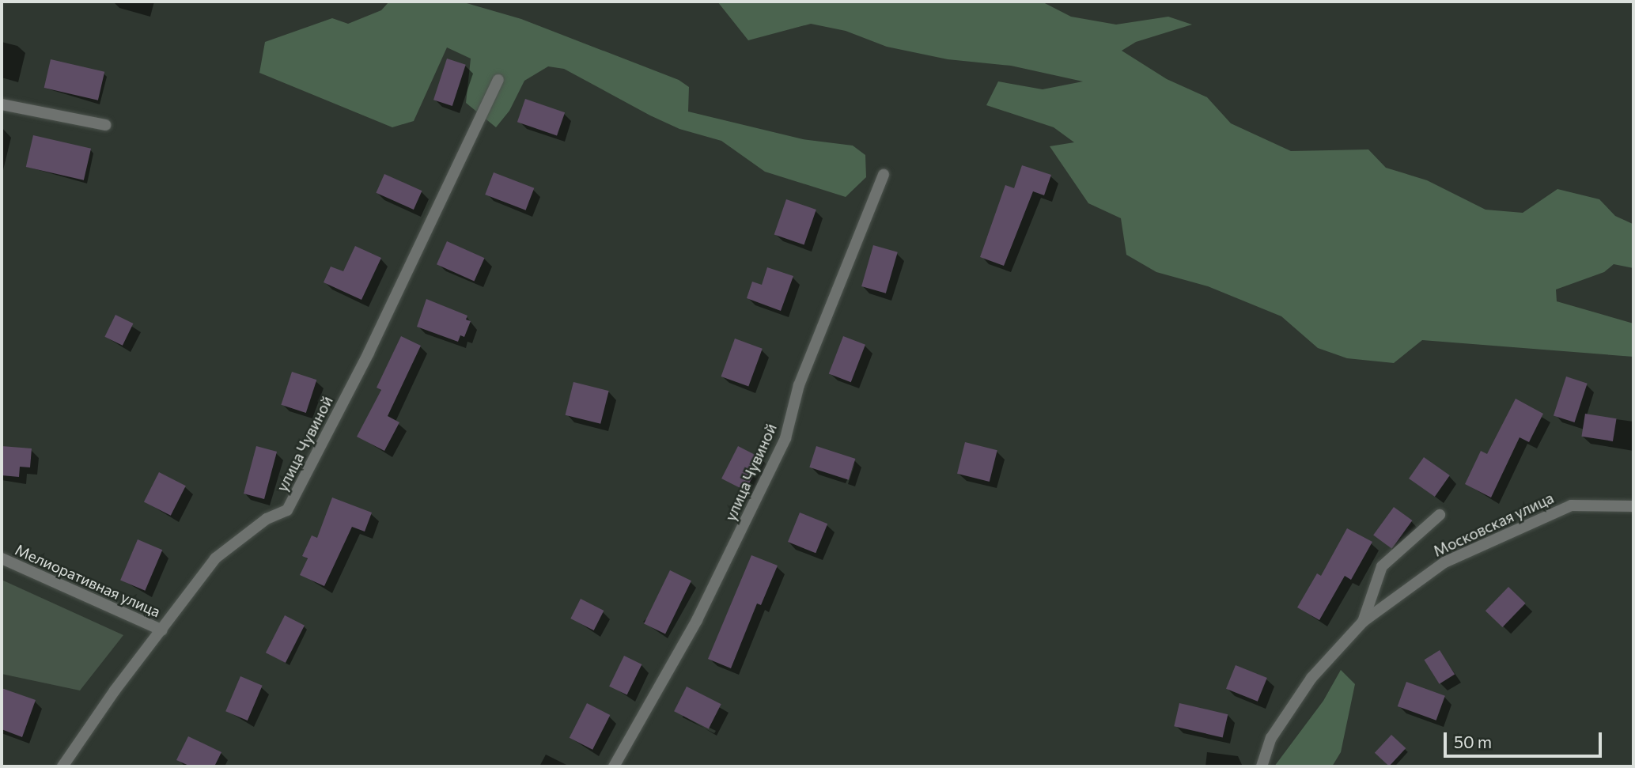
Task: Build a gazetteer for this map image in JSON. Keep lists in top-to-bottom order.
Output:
{
  "streets": {
    "street": ["улица Чувиной", "Московская улица", "Мелиоративная улица"]
  },
  "crossings": [
    ["улица Чувиной", "Мелиоративная улица"]
  ],
  "scale_bar": "50 m"
}
